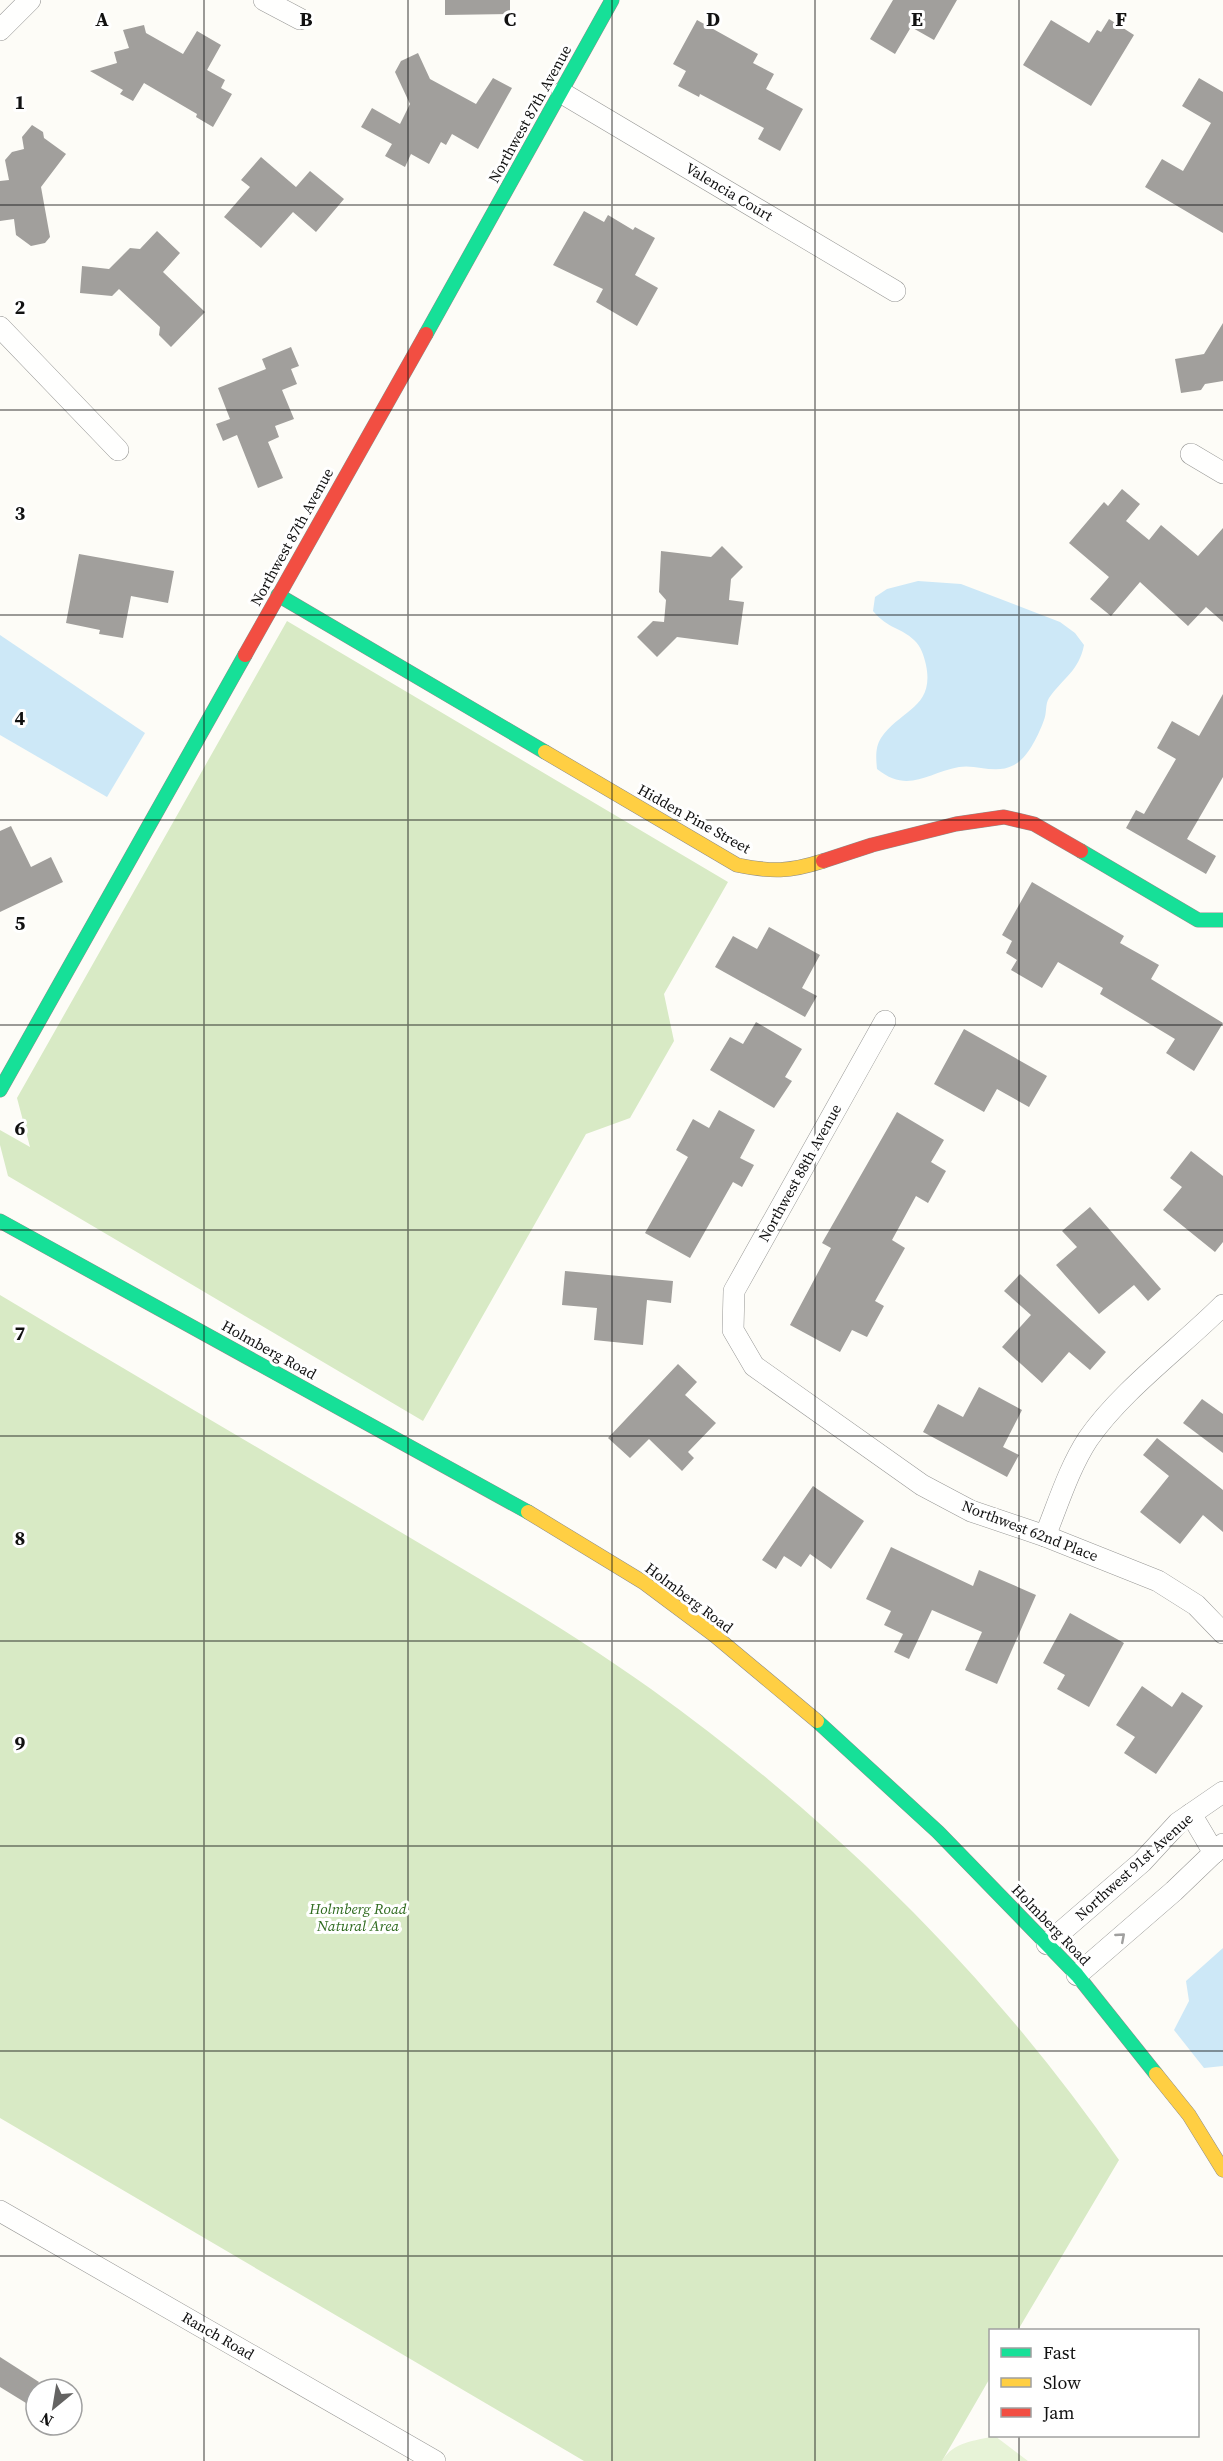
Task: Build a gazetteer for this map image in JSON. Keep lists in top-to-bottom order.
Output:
{
  "streets": {
    "street": [
      "Northwest 87th Avenue",
      "Valencia Court",
      "Hidden Pine Street",
      "Northwest 88th Avenue",
      "Holmberg Road",
      "Northwest 62nd Place",
      "Northwest 91st Avenue",
      "Ranch Road"
    ]
  },
  "crossings": [
    ["Northwest 87th Avenue", "Valencia Court"],
    ["Northwest 87th Avenue", "Hidden Pine Street"],
    ["Northwest 88th Avenue", "Northwest 62nd Place"],
    ["Holmberg Road", "Northwest 91st Avenue"]
  ],
  "parks": ["Holmberg Road Natural Area"],
  "legend": ["Fast", "Slow", "Jam"],
  "north": "bottom left",
  "grid": {
    "columns": [
      "A",
      "B",
      "C",
      "D",
      "E",
      "F"
    ],
    "rows": [
      "1",
      "2",
      "3",
      "4",
      "5",
      "6",
      "7",
      "8",
      "9"
    ]
  }
}
